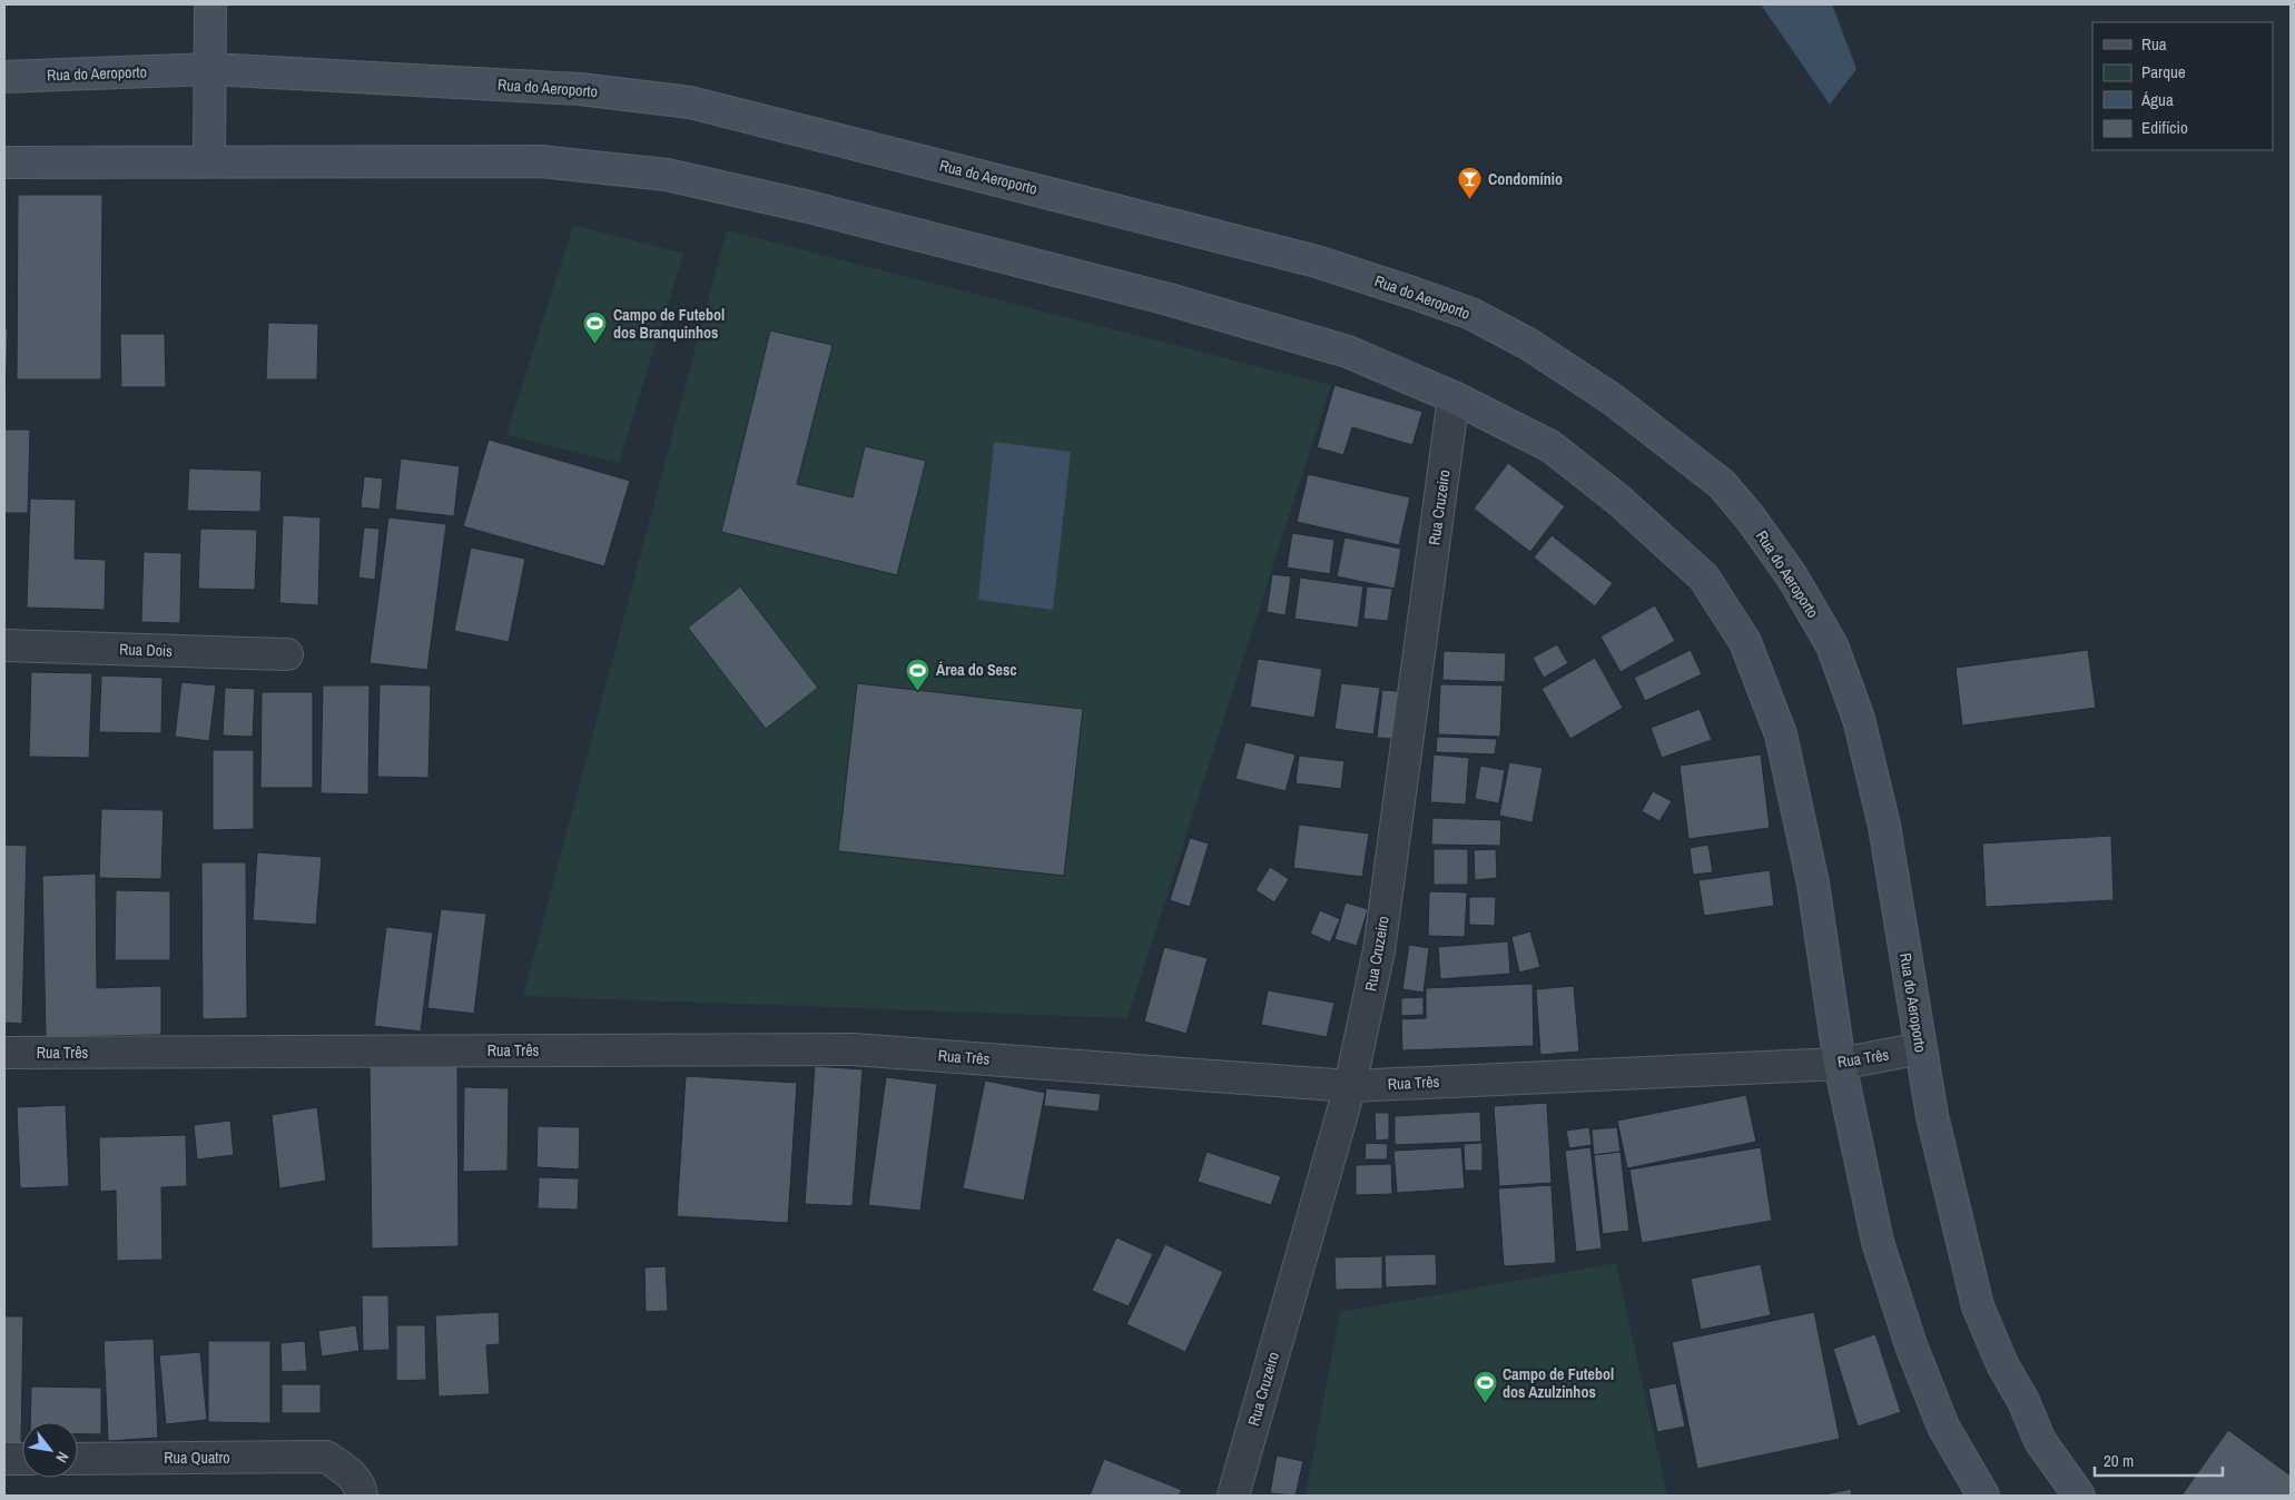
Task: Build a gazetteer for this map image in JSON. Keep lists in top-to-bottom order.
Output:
{
  "streets": {
    "main road": ["Rua do Aeroporto"],
    "street": [
      "Rua Cruzeiro",
      "Rua Dois",
      "Rua Três",
      "Rua Quatro"
    ]
  },
  "crossings": [
    ["Rua do Aeroporto", "Rua Três"],
    ["Rua Cruzeiro", "Rua Três"]
  ],
  "places": {
    "bar": ["Condomínio"],
    "sports": ["Campo de Futebol dos Branquinhos", "Área do Sesc", "Campo de Futebol dos Azulzinhos"]
  },
  "legend": [
    "Rua",
    "Parque",
    "Água",
    "Edifício"
  ],
  "scale_bar": "20 m",
  "north": "bottom right"
}
